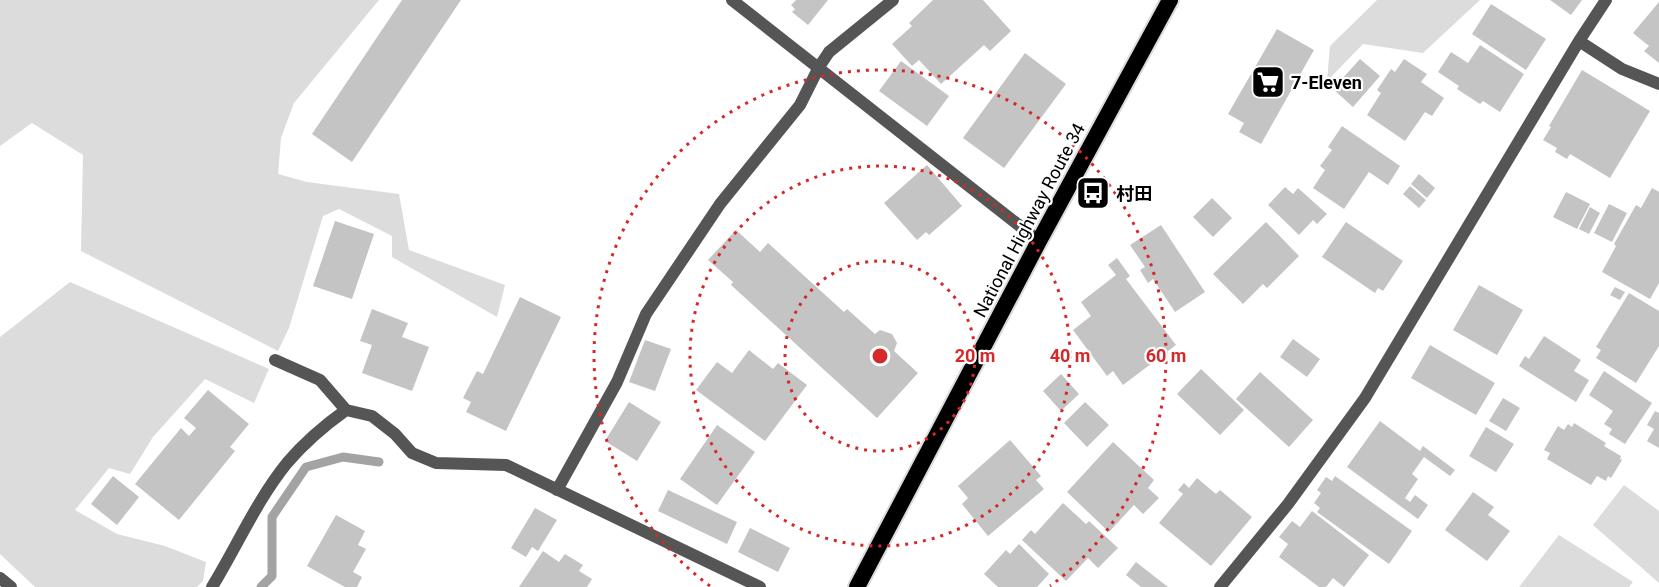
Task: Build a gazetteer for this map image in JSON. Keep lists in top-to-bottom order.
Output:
{
  "streets": {
    "highway": ["National Highway Route 34"]
  },
  "places": {
    "supermarket": ["7-Eleven"],
    "bus stop": ["村田"]
  },
  "rings": ["20 m", "40 m", "60 m"]
}
